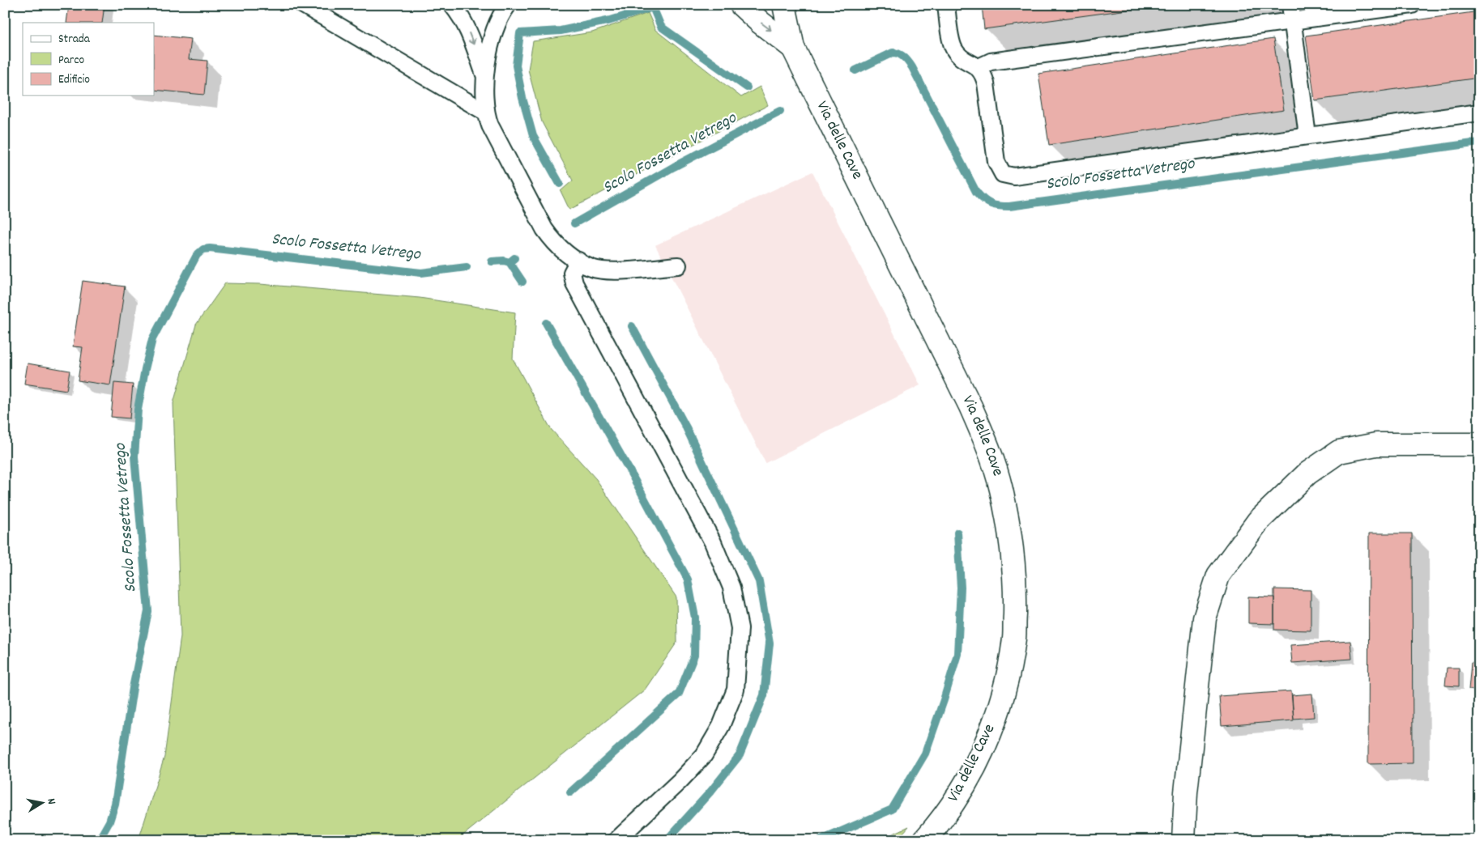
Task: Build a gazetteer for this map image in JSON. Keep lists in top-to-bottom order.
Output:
{
  "streets": {
    "main road": ["Via delle Cave"]
  },
  "water": ["Scolo Fossetta Vetrego"],
  "legend": ["Strada", "Parco", "Edificio"],
  "north": "right"
}
